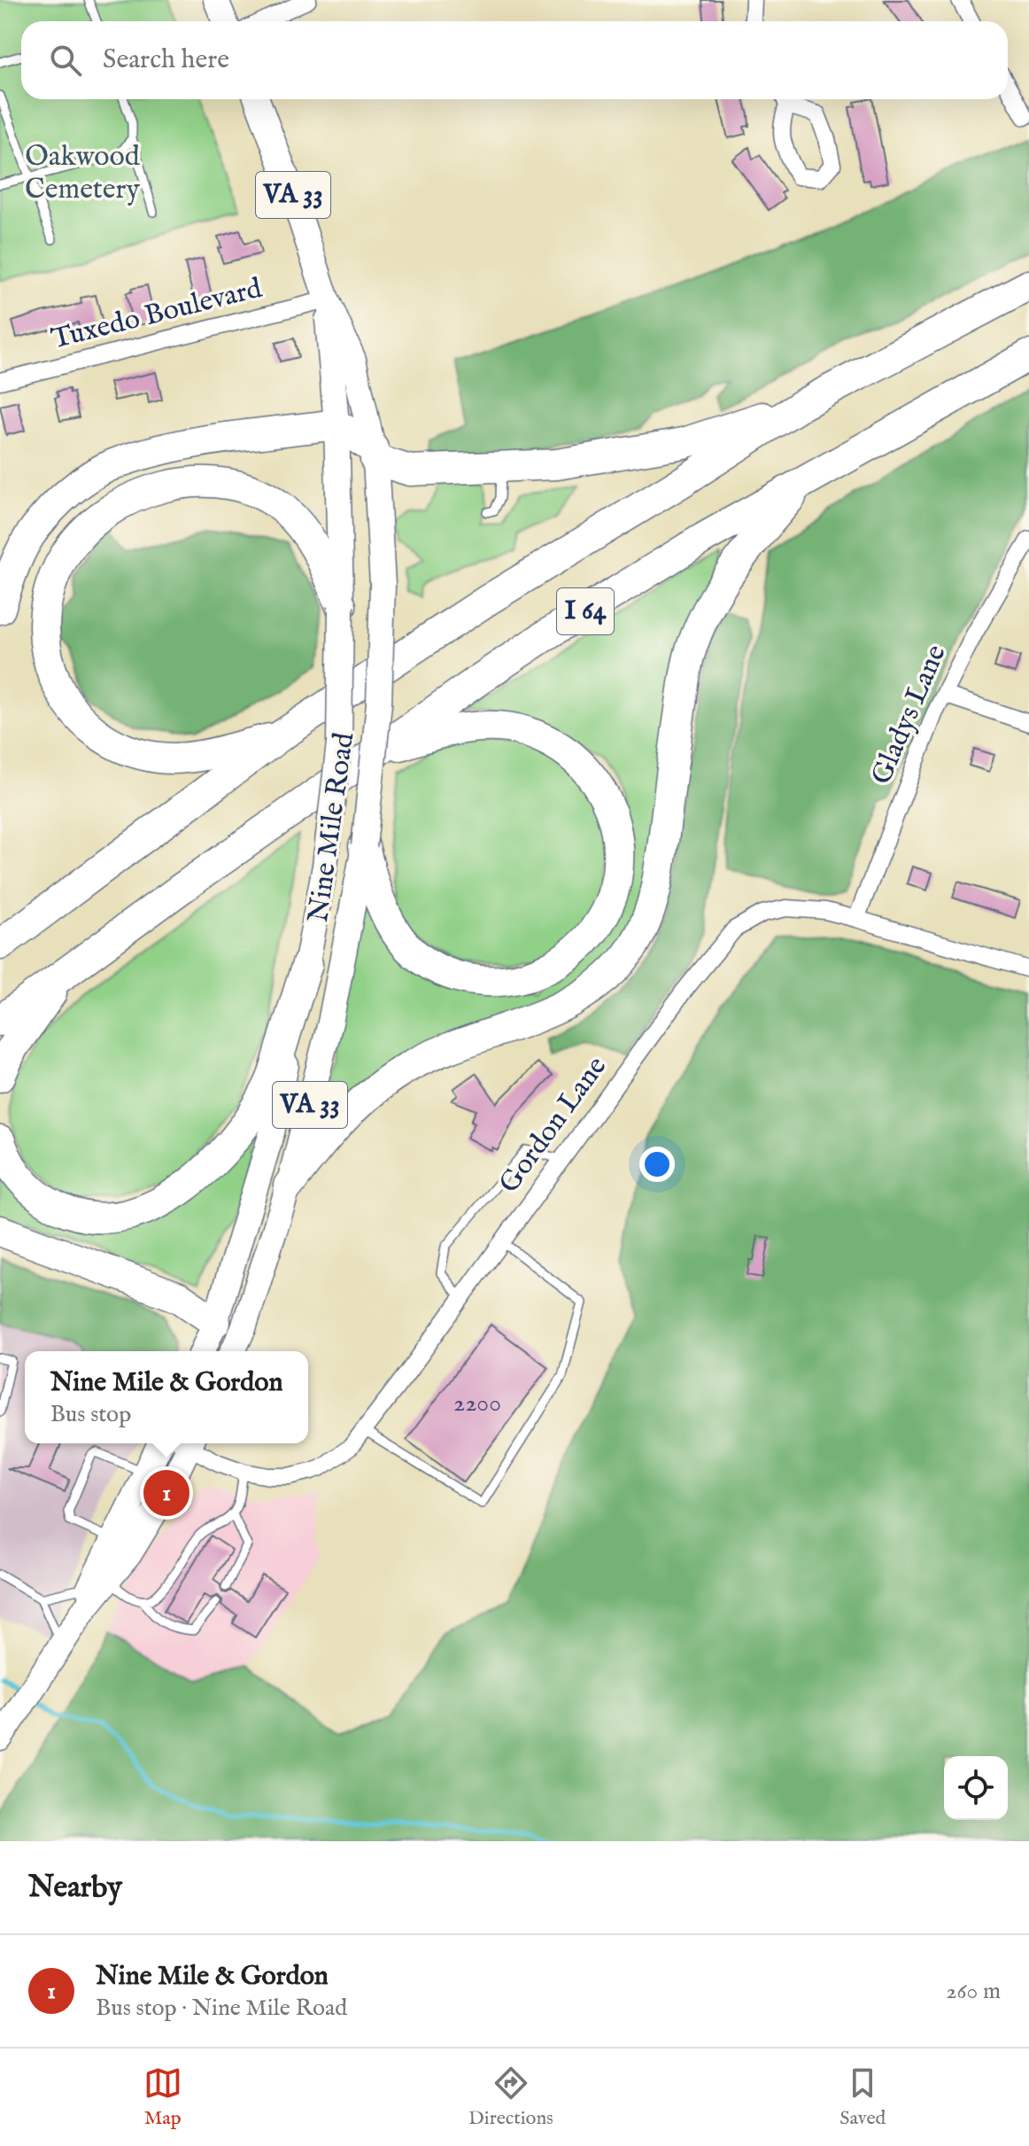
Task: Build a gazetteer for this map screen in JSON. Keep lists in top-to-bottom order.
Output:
{
  "streets": {
    "highway": ["I 64"],
    "main road": ["VA 33", "Nine Mile Road"],
    "street": ["Tuxedo Boulevard", "Gladys Lane", "Gordon Lane"]
  },
  "crossings": [
    ["Tuxedo Boulevard", "Nine Mile Road"],
    ["Gladys Lane", "Gordon Lane"]
  ],
  "parks": ["Oakwood Cemetery"],
  "house_numbers": ["2200"],
  "page": {
    "search": "Search here",
    "popup": ["Nine Mile & Gordon", "Bus stop"],
    "pins": "1",
    "heading": "Nearby",
    "list": [
      {
        "mark": "1",
        "name": "Nine Mile & Gordon",
        "note": "Bus stop · Nine Mile Road",
        "value": "260 m"
      }
    ],
    "nav": ["Map", "Directions", "Saved"]
  }
}
